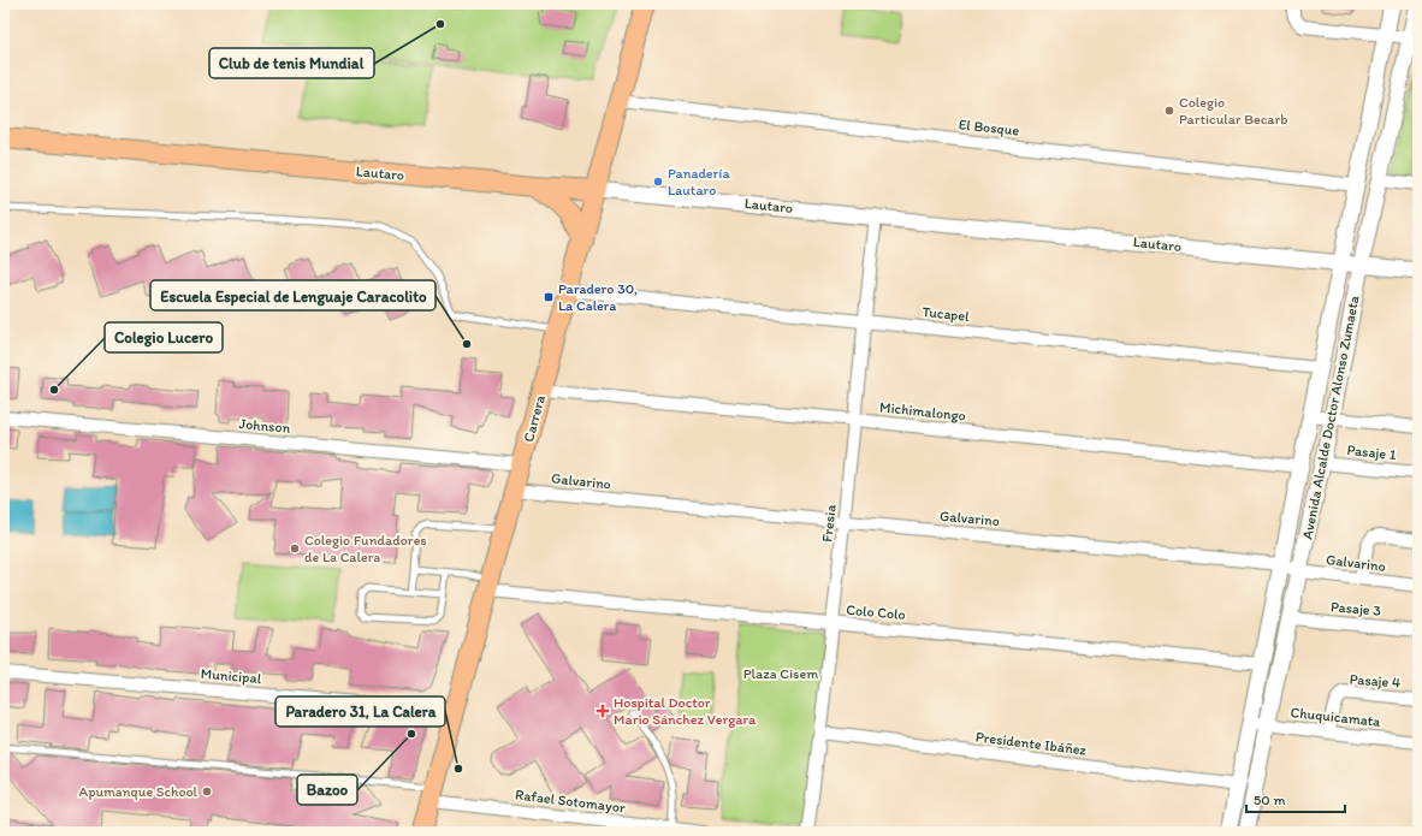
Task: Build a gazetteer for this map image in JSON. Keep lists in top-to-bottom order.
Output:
{
  "streets": {
    "main road": ["Lautaro", "Carrera"],
    "street": [
      "El Bosque",
      "Tucapel",
      "Michimalongo",
      "Avenida Alcalde Doctor Alonso Zumaeta",
      "Johnson",
      "Pasaje 1",
      "Galvarino",
      "Fresia",
      "Pasaje 3",
      "Colo Colo",
      "Municipal",
      "Pasaje 4",
      "Chuquicamata",
      "Presidente Ibáñez",
      "Rafael Sotomayor"
    ]
  },
  "crossings": [
    ["El Bosque", "Avenida Alcalde Doctor Alonso Zumaeta"],
    ["El Bosque", "Carrera"],
    ["Lautaro", "Avenida Alcalde Doctor Alonso Zumaeta"],
    ["Lautaro", "Carrera"],
    ["Lautaro", "Fresia"],
    ["Tucapel", "Avenida Alcalde Doctor Alonso Zumaeta"],
    ["Tucapel", "Carrera"],
    ["Tucapel", "Fresia"],
    ["Michimalongo", "Avenida Alcalde Doctor Alonso Zumaeta"],
    ["Michimalongo", "Carrera"],
    ["Michimalongo", "Fresia"],
    ["Avenida Alcalde Doctor Alonso Zumaeta", "Pasaje 1"],
    ["Avenida Alcalde Doctor Alonso Zumaeta", "Galvarino"],
    ["Avenida Alcalde Doctor Alonso Zumaeta", "Pasaje 3"],
    ["Avenida Alcalde Doctor Alonso Zumaeta", "Colo Colo"],
    ["Avenida Alcalde Doctor Alonso Zumaeta", "Chuquicamata"],
    ["Avenida Alcalde Doctor Alonso Zumaeta", "Presidente Ibáñez"],
    ["Carrera", "Johnson"],
    ["Carrera", "Galvarino"],
    ["Carrera", "Colo Colo"],
    ["Carrera", "Municipal"],
    ["Carrera", "Rafael Sotomayor"],
    ["Galvarino", "Fresia"],
    ["Fresia", "Colo Colo"],
    ["Fresia", "Presidente Ibáñez"],
    ["Pasaje 4", "Chuquicamata"]
  ],
  "parks": ["Plaza Cisem"],
  "places": {
    "other": [
      "Club de tenis Mundial",
      "Colegio Particular Becarb",
      "Panadería Lautaro",
      "Escuela Especial de Lenguaje Caracolito",
      "Colegio Lucero",
      "Colegio Fundadores de La Calera",
      "Bazoo",
      "Paradero 31, La Calera",
      "Apumanque School"
    ],
    "transit": ["Paradero 30, La Calera"],
    "health": ["Hospital Doctor Mario Sánchez Vergara"]
  },
  "scale_bar": "50 m"
}
